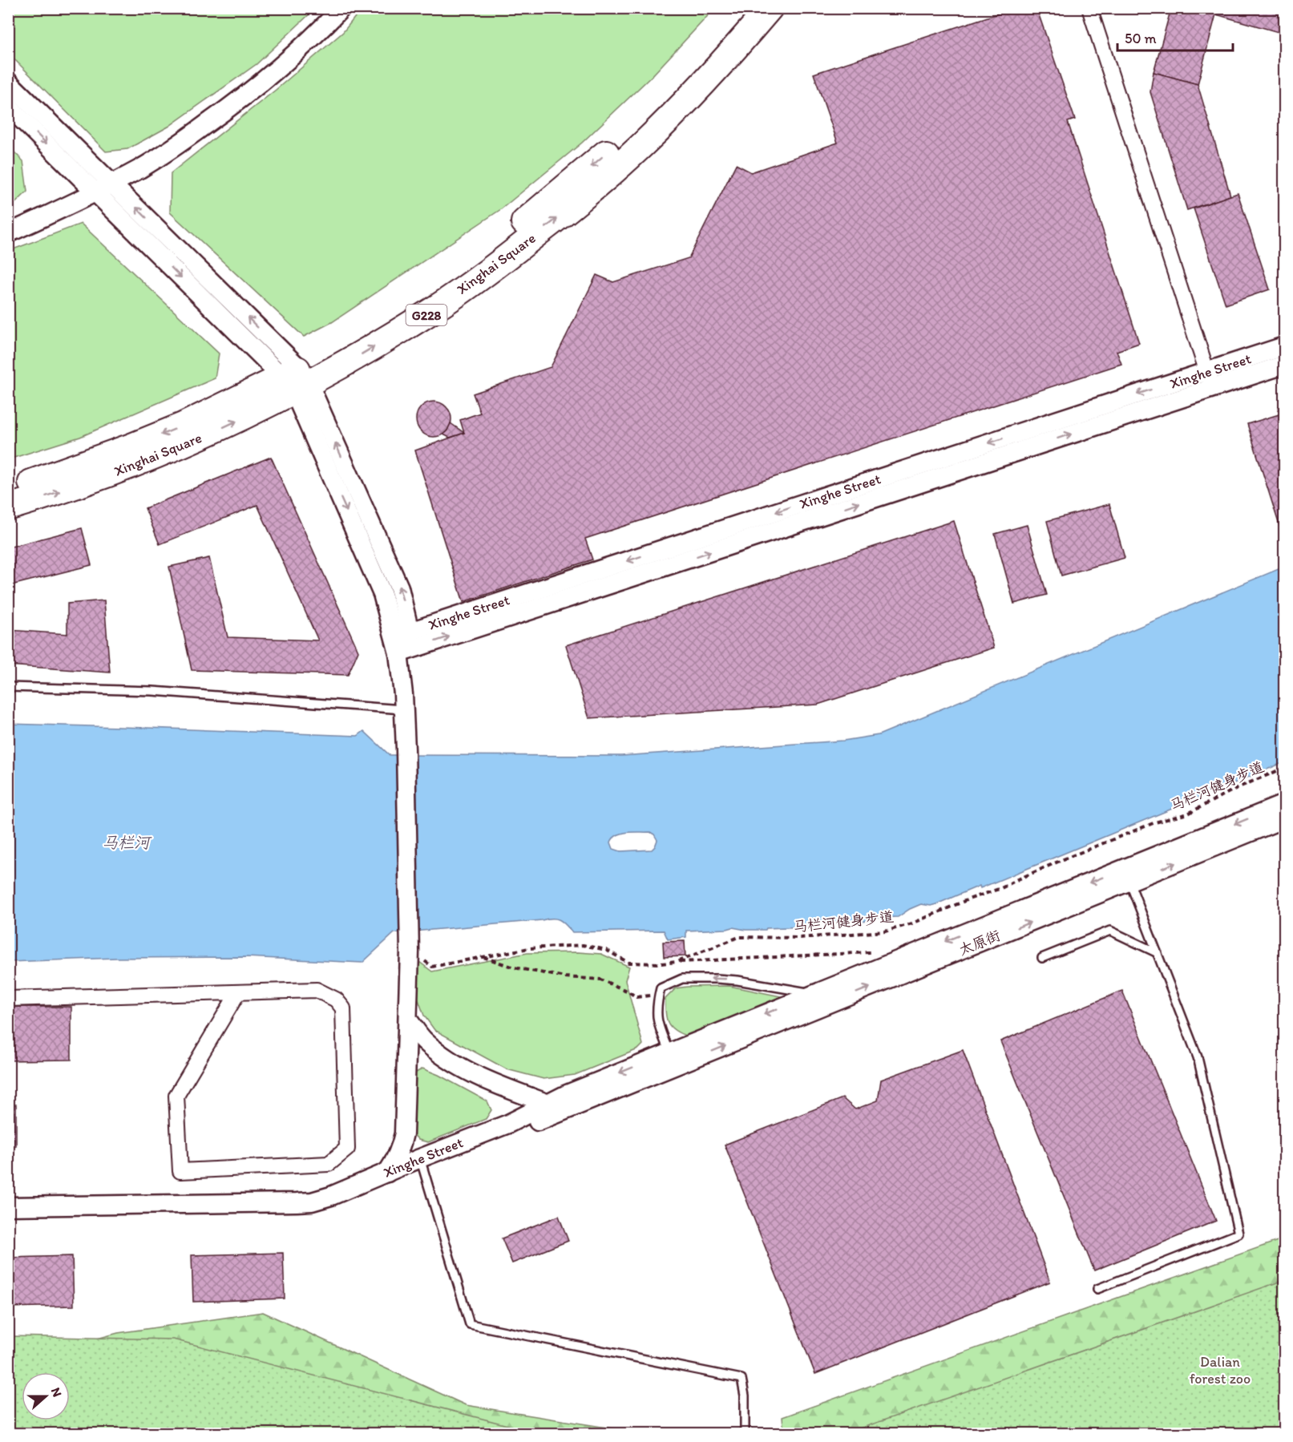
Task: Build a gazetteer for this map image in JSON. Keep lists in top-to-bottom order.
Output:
{
  "streets": {
    "highway": ["Xinghai Square", "G228"],
    "street": ["Xinghe Street", "太原街"],
    "path": ["马栏河健身步道"]
  },
  "crossings": [
    ["Xinghe Street", "太原街"]
  ],
  "water": ["马栏河"],
  "parks": ["Dalian forest zoo"],
  "scale_bar": "50 m",
  "north": "right"
}
